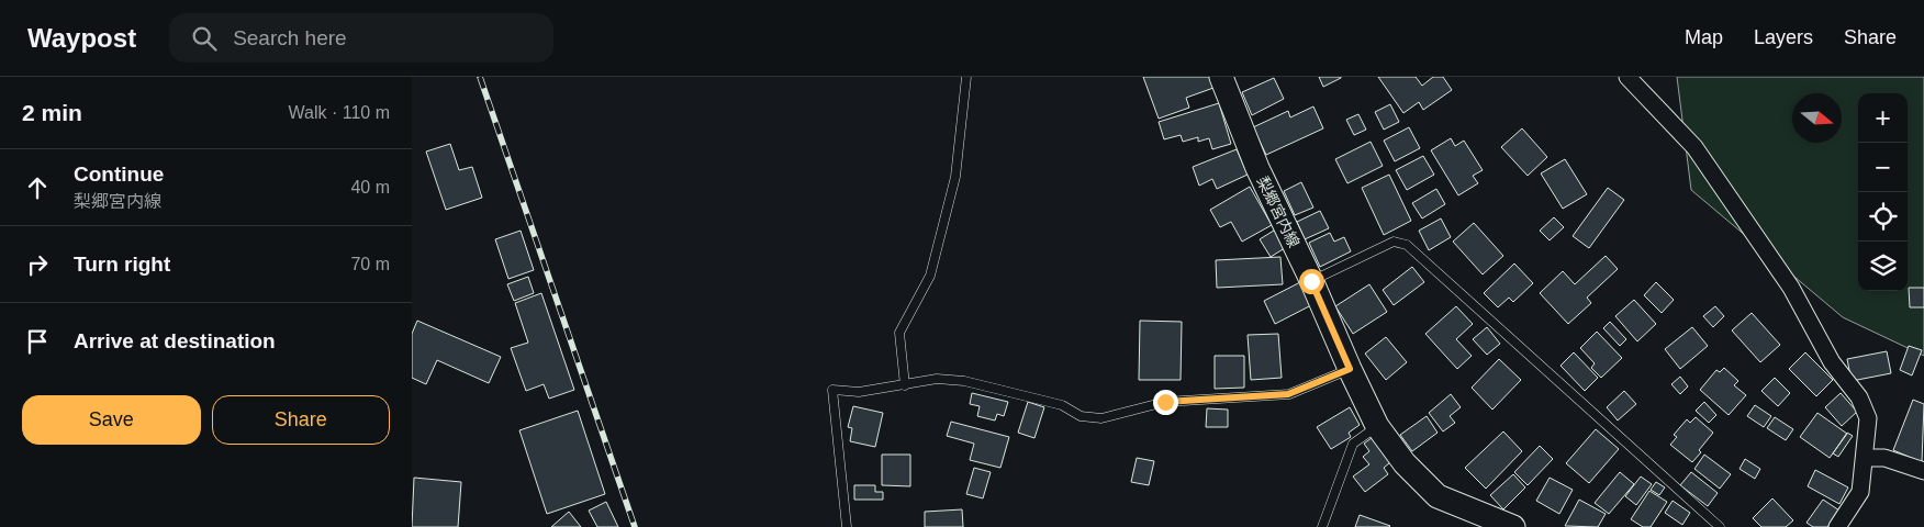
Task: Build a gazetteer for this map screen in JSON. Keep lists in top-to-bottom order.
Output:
{
  "streets": {
    "main road": ["梨郷宮内線"]
  },
  "north": "right",
  "page": {
    "header": "Waypost",
    "search": "Search here",
    "nav": ["Map", "Layers", "Share"],
    "heading": ["2 min", "Walk · 110 m"],
    "map_buttons": ["+", "−"],
    "list": [
      ["Continue", "梨郷宮内線", "40 m"],
      ["Turn right", "70 m"],
      "Arrive at destination"
    ],
    "buttons": ["Save", "Share"]
  }
}
